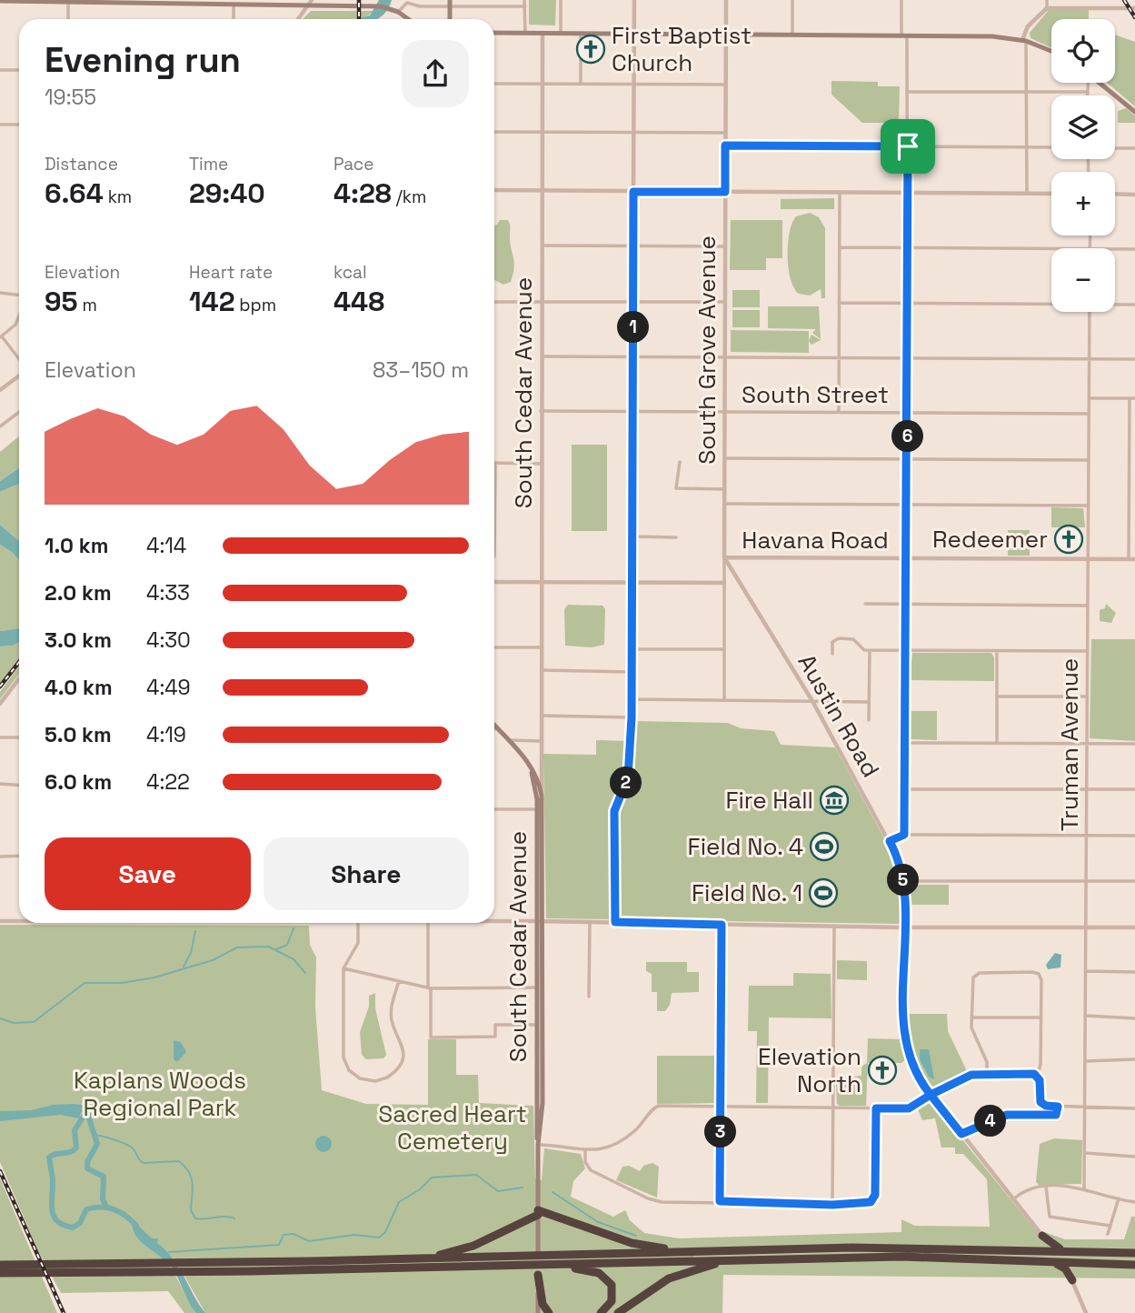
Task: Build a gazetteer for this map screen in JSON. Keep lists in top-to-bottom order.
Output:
{
  "streets": {
    "main road": ["South Cedar Avenue"],
    "street": [
      "South Grove Avenue",
      "South Street",
      "Havana Road",
      "Austin Road",
      "Truman Avenue"
    ]
  },
  "crossings": [
    ["South Grove Avenue", "South Street"],
    ["South Grove Avenue", "Havana Road"],
    ["South Grove Avenue", "Austin Road"],
    ["South Cedar Avenue", "South Street"],
    ["South Street", "Truman Avenue"],
    ["Havana Road", "Austin Road"],
    ["Havana Road", "Truman Avenue"]
  ],
  "parks": ["Kaplans Woods Regional Park", "Sacred Heart Cemetery"],
  "places": {
    "church": ["First Baptist Church", "Redeemer", "Elevation North"],
    "museum": ["Fire Hall"],
    "sports": ["Field No. 4", "Field No. 1"]
  },
  "page": {
    "map_buttons": ["+", "−"],
    "heading": ["Evening run", "19:55"],
    "stats": [
      ["Distance", "6.64 km"],
      ["Time", "29:40"],
      ["Pace", "4:28 /km"],
      ["Elevation", "95 m"],
      ["Heart rate", "142 bpm"],
      ["kcal", "448"]
    ],
    "pins": [
      "1",
      "6",
      "2",
      "5",
      "4",
      "3"
    ],
    "chart": ["Elevation", "83–150 m"],
    "list": [
      {
        "name": "1.0 km",
        "note": "4:14"
      },
      {
        "name": "2.0 km",
        "note": "4:33"
      },
      {
        "name": "3.0 km",
        "note": "4:30"
      },
      {
        "name": "4.0 km",
        "note": "4:49"
      },
      {
        "name": "5.0 km",
        "note": "4:19"
      },
      {
        "name": "6.0 km",
        "note": "4:22"
      }
    ],
    "buttons": ["Save", "Share"]
  }
}
